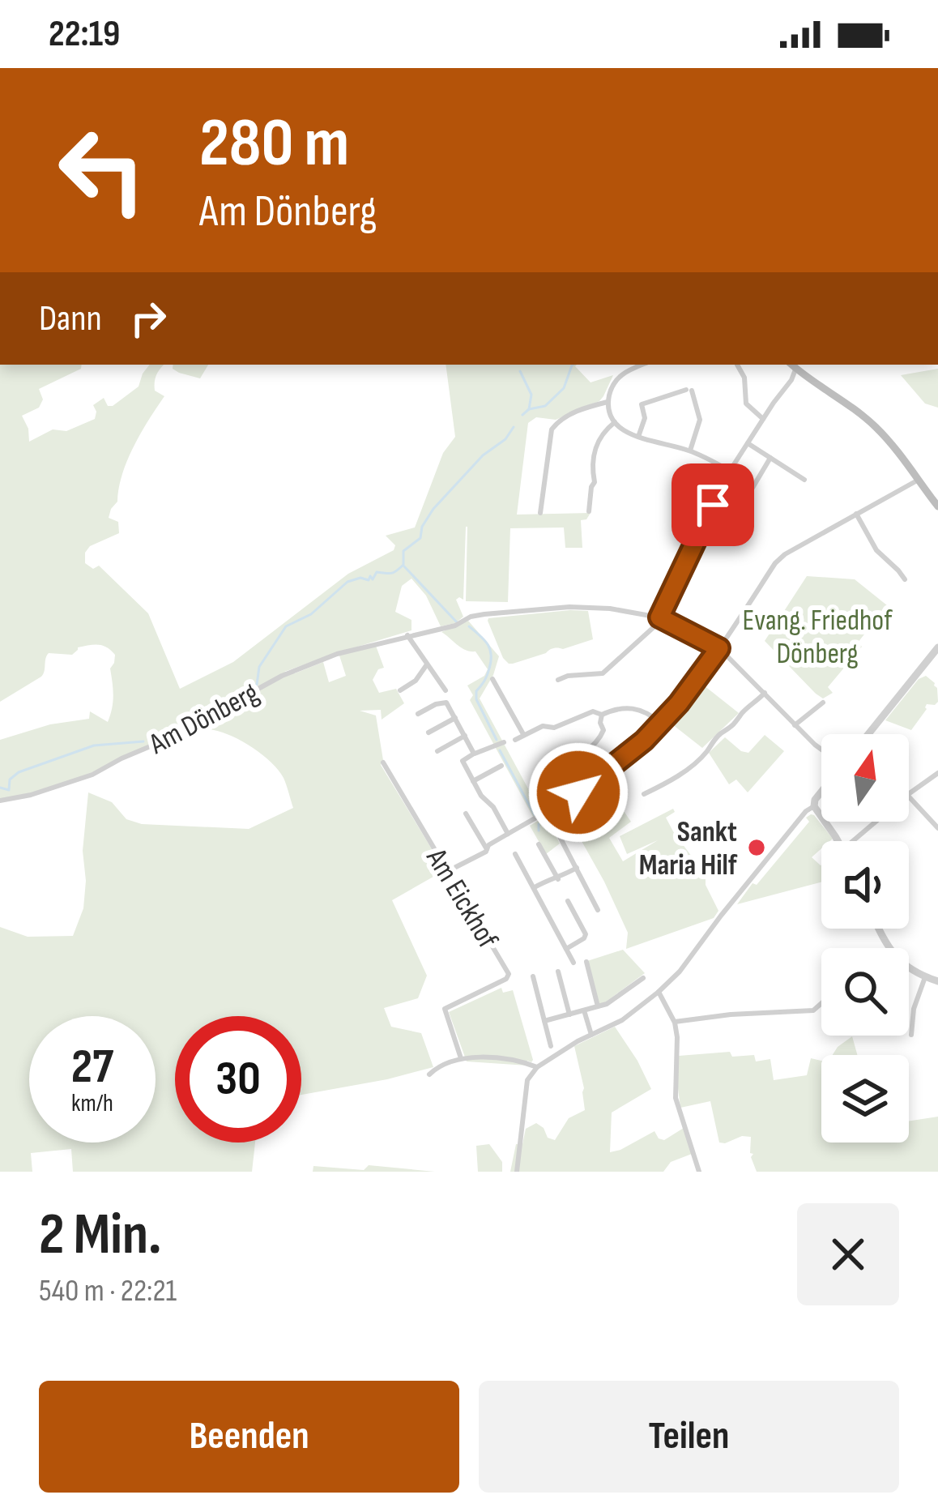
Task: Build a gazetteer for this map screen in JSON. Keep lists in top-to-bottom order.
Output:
{
  "streets": {
    "street": ["Am Dönberg", "Am Eickhof"]
  },
  "parks": ["Evang. Friedhof Dönberg"],
  "places": ["Sankt Maria Hilf"],
  "north": "top",
  "page": {
    "status": "22:19",
    "turn": ["280 m", "Am Dönberg"],
    "then": "Dann",
    "speed": "27 km/h",
    "limit": "30",
    "heading": ["2 Min.", "540 m · 22:21"],
    "buttons": ["Beenden", "Teilen"]
  }
}
